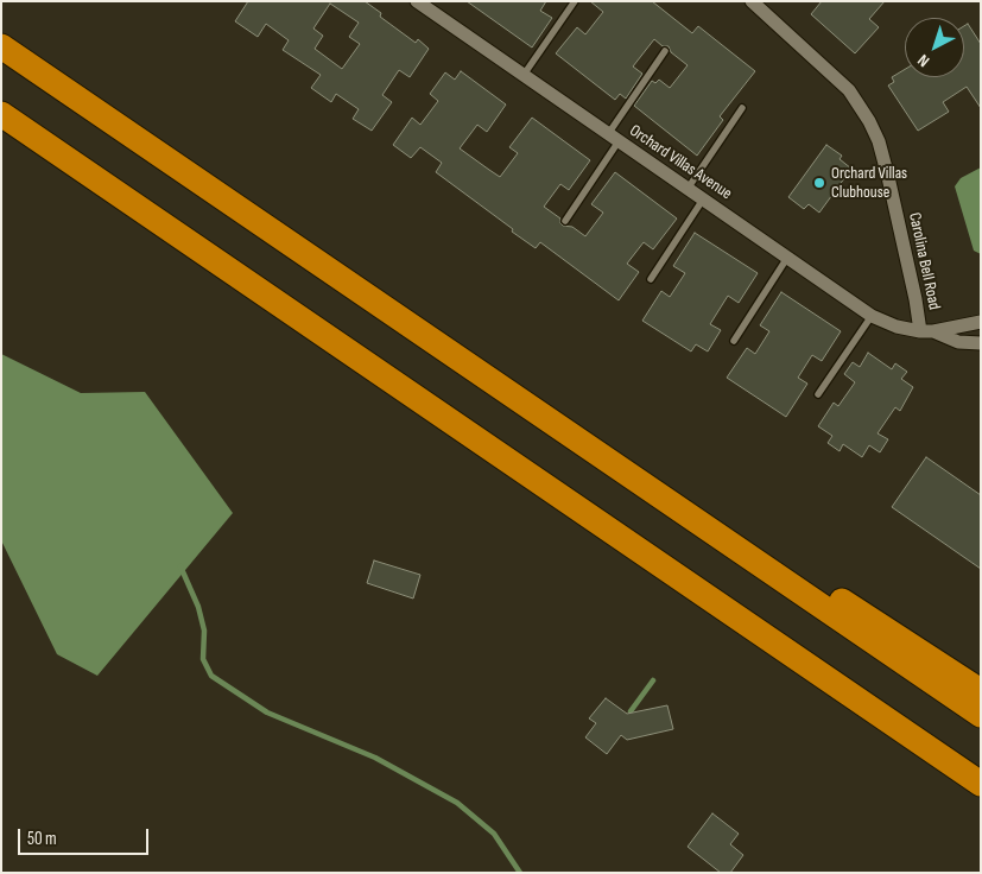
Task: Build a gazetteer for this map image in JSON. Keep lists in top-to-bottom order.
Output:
{
  "streets": {
    "street": ["Orchard Villas Avenue", "Carolina Bell Road"]
  },
  "crossings": [
    ["Orchard Villas Avenue", "Carolina Bell Road"]
  ],
  "places": ["Orchard Villas Clubhouse"],
  "scale_bar": "50 m",
  "north": "bottom left"
}
